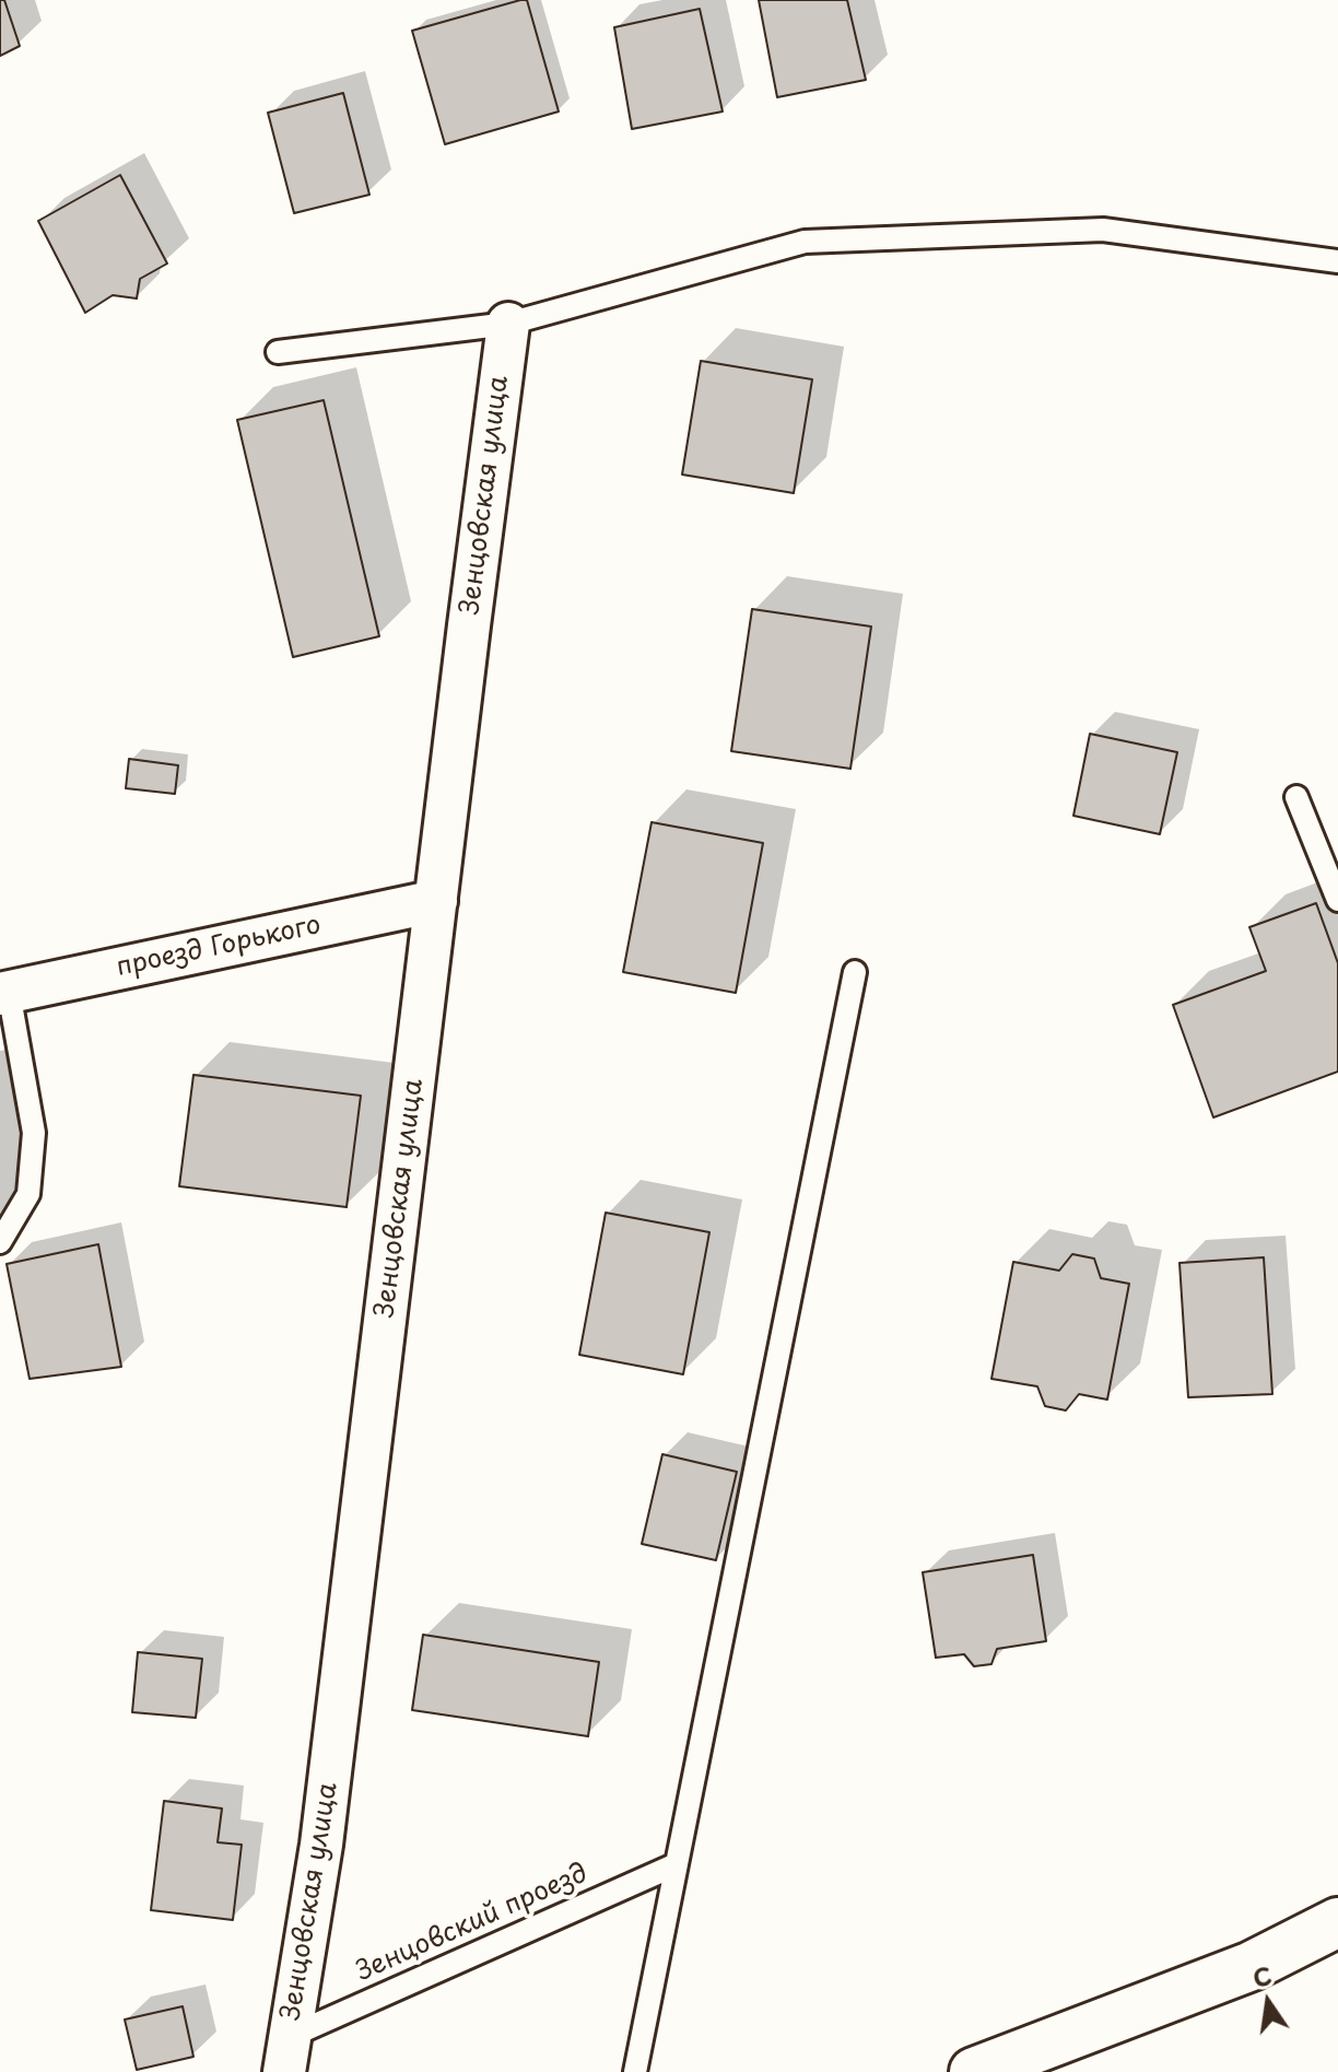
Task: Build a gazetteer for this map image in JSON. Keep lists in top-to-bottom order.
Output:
{
  "streets": {
    "street": ["Зенцовская улица", "проезд Горького"],
    "lane": ["Зенцовский проезд"]
  },
  "crossings": [
    ["Зенцовская улица", "проезд Горького"],
    ["Зенцовская улица", "Зенцовский проезд"]
  ],
  "north": "top"
}
